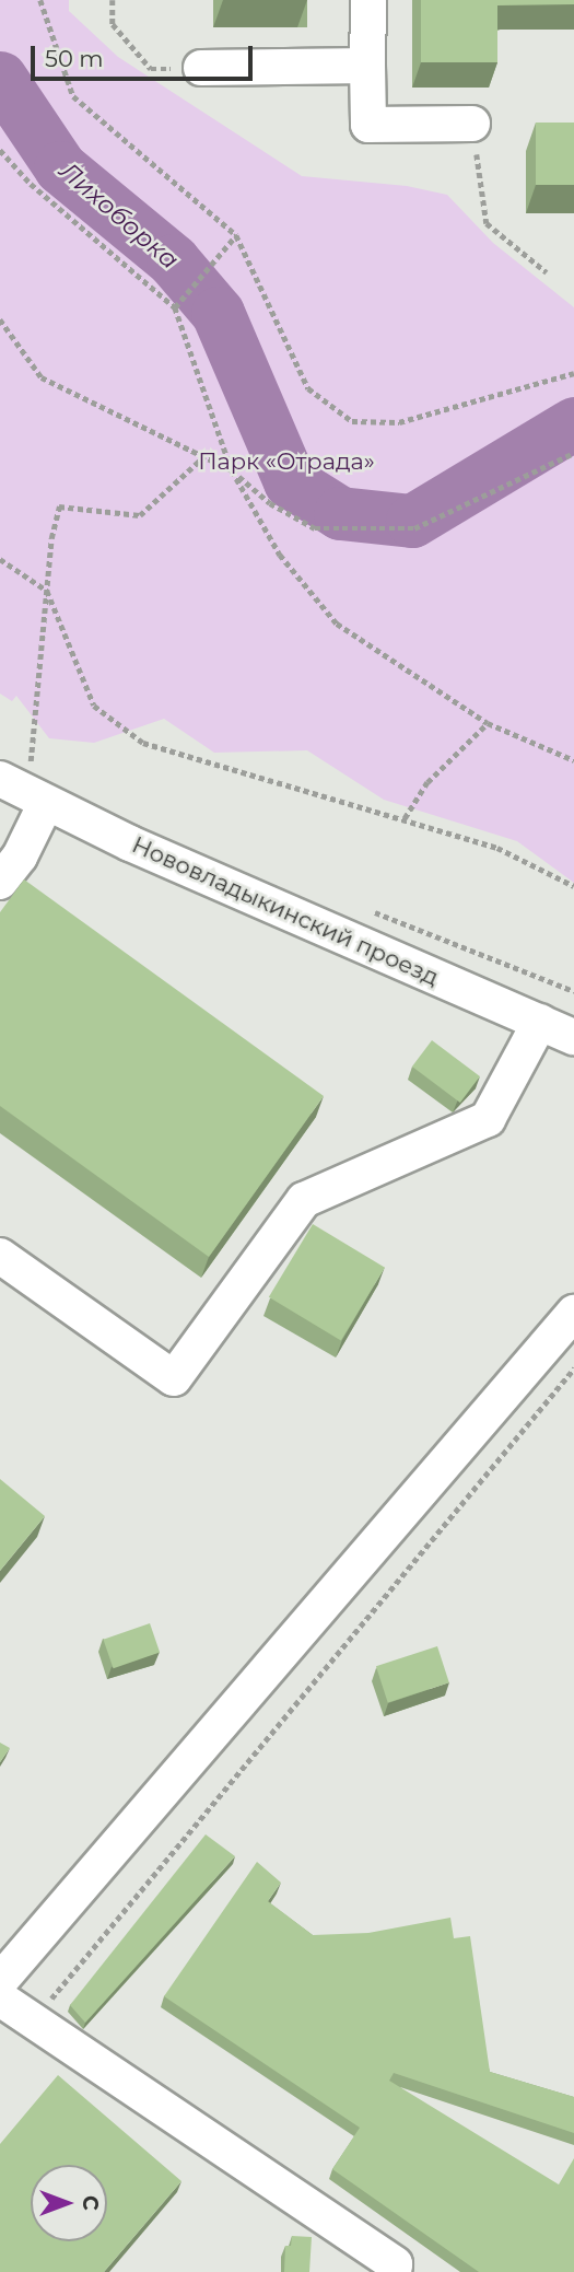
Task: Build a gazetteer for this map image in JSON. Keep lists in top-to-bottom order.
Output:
{
  "streets": {
    "street": ["Нововладыкинский проезд"]
  },
  "water": ["Лихоборка"],
  "parks": ["Парк «Отрада»"],
  "scale_bar": "50 m",
  "north": "right"
}
